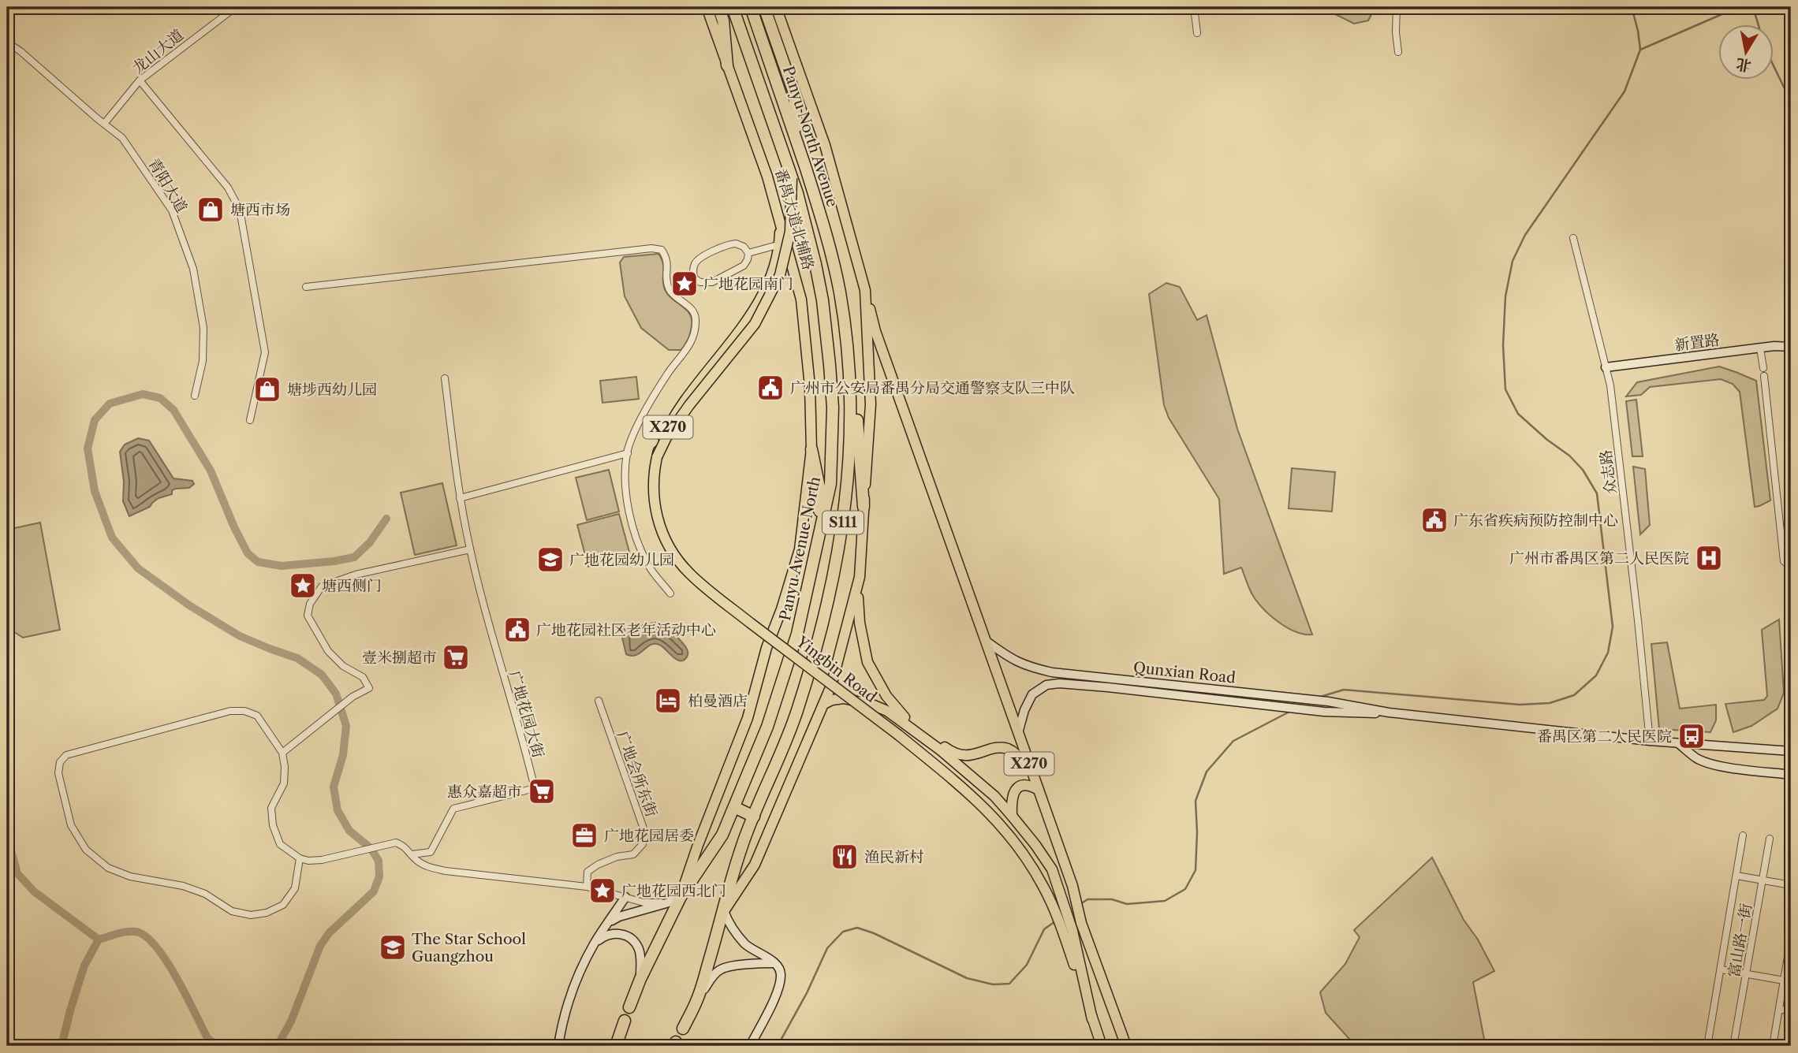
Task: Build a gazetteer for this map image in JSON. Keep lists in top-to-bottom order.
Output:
{
  "streets": {
    "highway": ["Panyu North Avenue", "S111", "Panyu Avenue North"],
    "main road": ["番禺大道北辅路", "X270", "Yingbin Road"],
    "street": [
      "龙山大道",
      "青阳大道",
      "新置路",
      "众志路",
      "Qunxian Road",
      "广地花园大街",
      "广地会所东街",
      "富山路一街"
    ]
  },
  "crossings": [
    ["龙山大道", "青阳大道"],
    ["Panyu North Avenue", "S111"],
    ["番禺大道北辅路", "Panyu Avenue North"],
    ["番禺大道北辅路", "Yingbin Road"],
    ["新置路", "众志路"],
    ["X270", "Qunxian Road"],
    ["众志路", "Qunxian Road"]
  ],
  "places": {
    "shop": ["塘西市场", "塘埗西幼儿园"],
    "place": ["广地花园南门", "塘西侧门", "广地花园西北门"],
    "public building": ["广州市公安局番禺分局交通警察支队三中队", "广东省疾病预防控制中心", "广地花园社区老年活动中心"],
    "hospital": ["广州市番禺区第二人民医院"],
    "school or university": ["广地花园幼儿园", "The Star School Guangzhou"],
    "supermarket": ["壹米捌超市", "惠众嘉超市"],
    "hotel": ["柏曼酒店"],
    "bus stop": ["番禺区第二人民医院"],
    "office": ["广地花园居委"],
    "restaurant": ["渔民新村"]
  },
  "north": "bottom"
}
